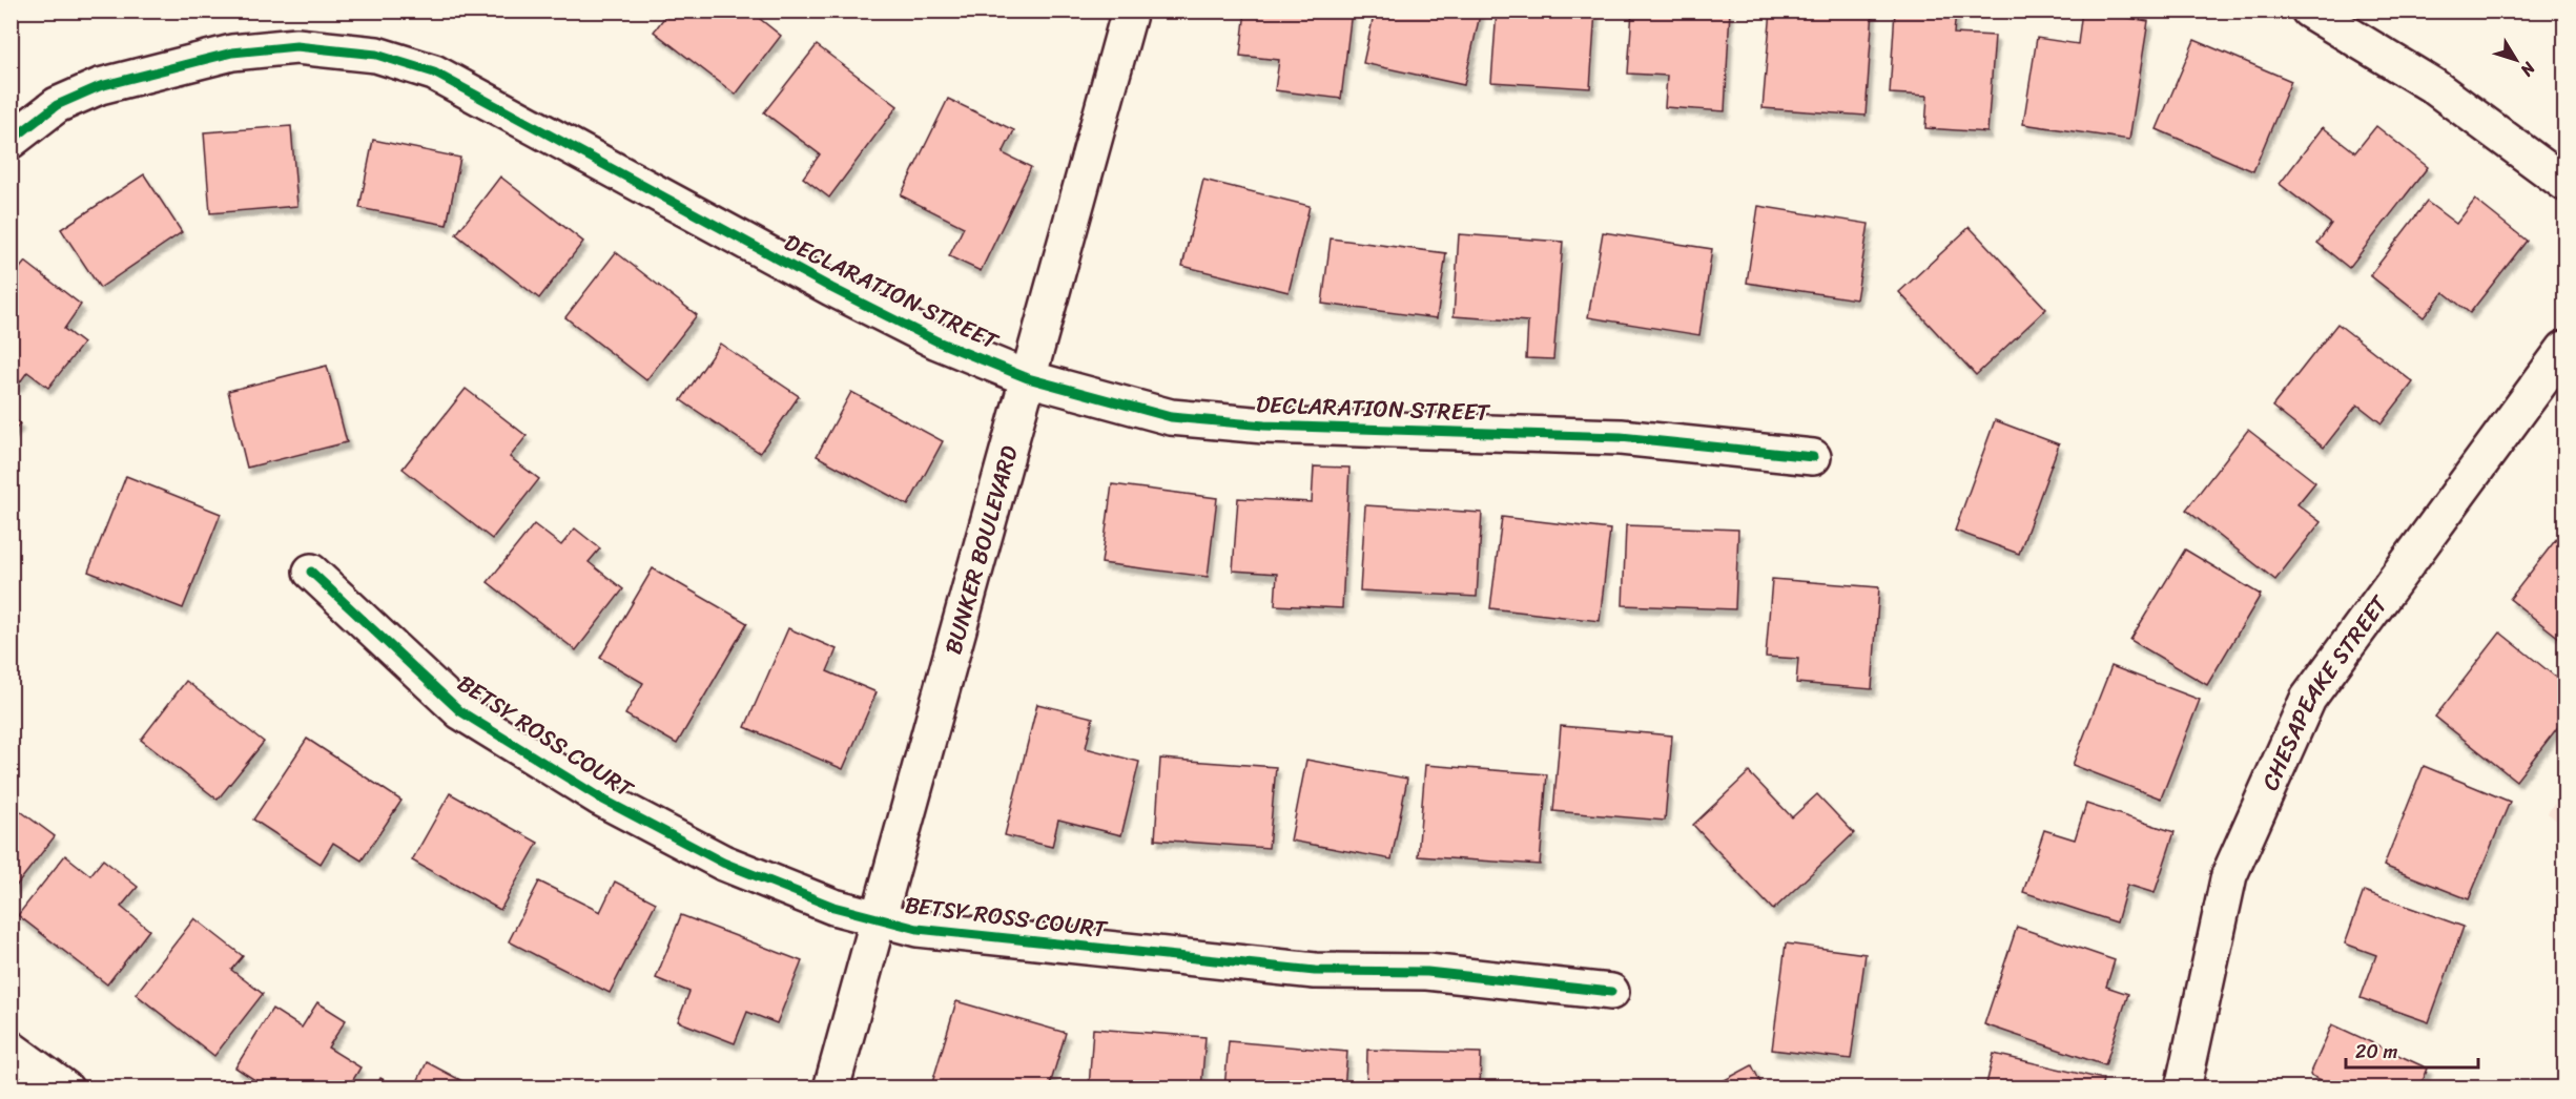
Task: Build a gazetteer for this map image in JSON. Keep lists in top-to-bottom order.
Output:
{
  "streets": {
    "street": [
      "DECLARATION STREET",
      "BUNKER BOULEVARD",
      "CHESAPEAKE STREET",
      "BETSY ROSS COURT"
    ]
  },
  "crossings": [
    ["DECLARATION STREET", "BUNKER BOULEVARD"],
    ["BUNKER BOULEVARD", "BETSY ROSS COURT"]
  ],
  "scale_bar": "20 m",
  "north": "bottom right"
}
